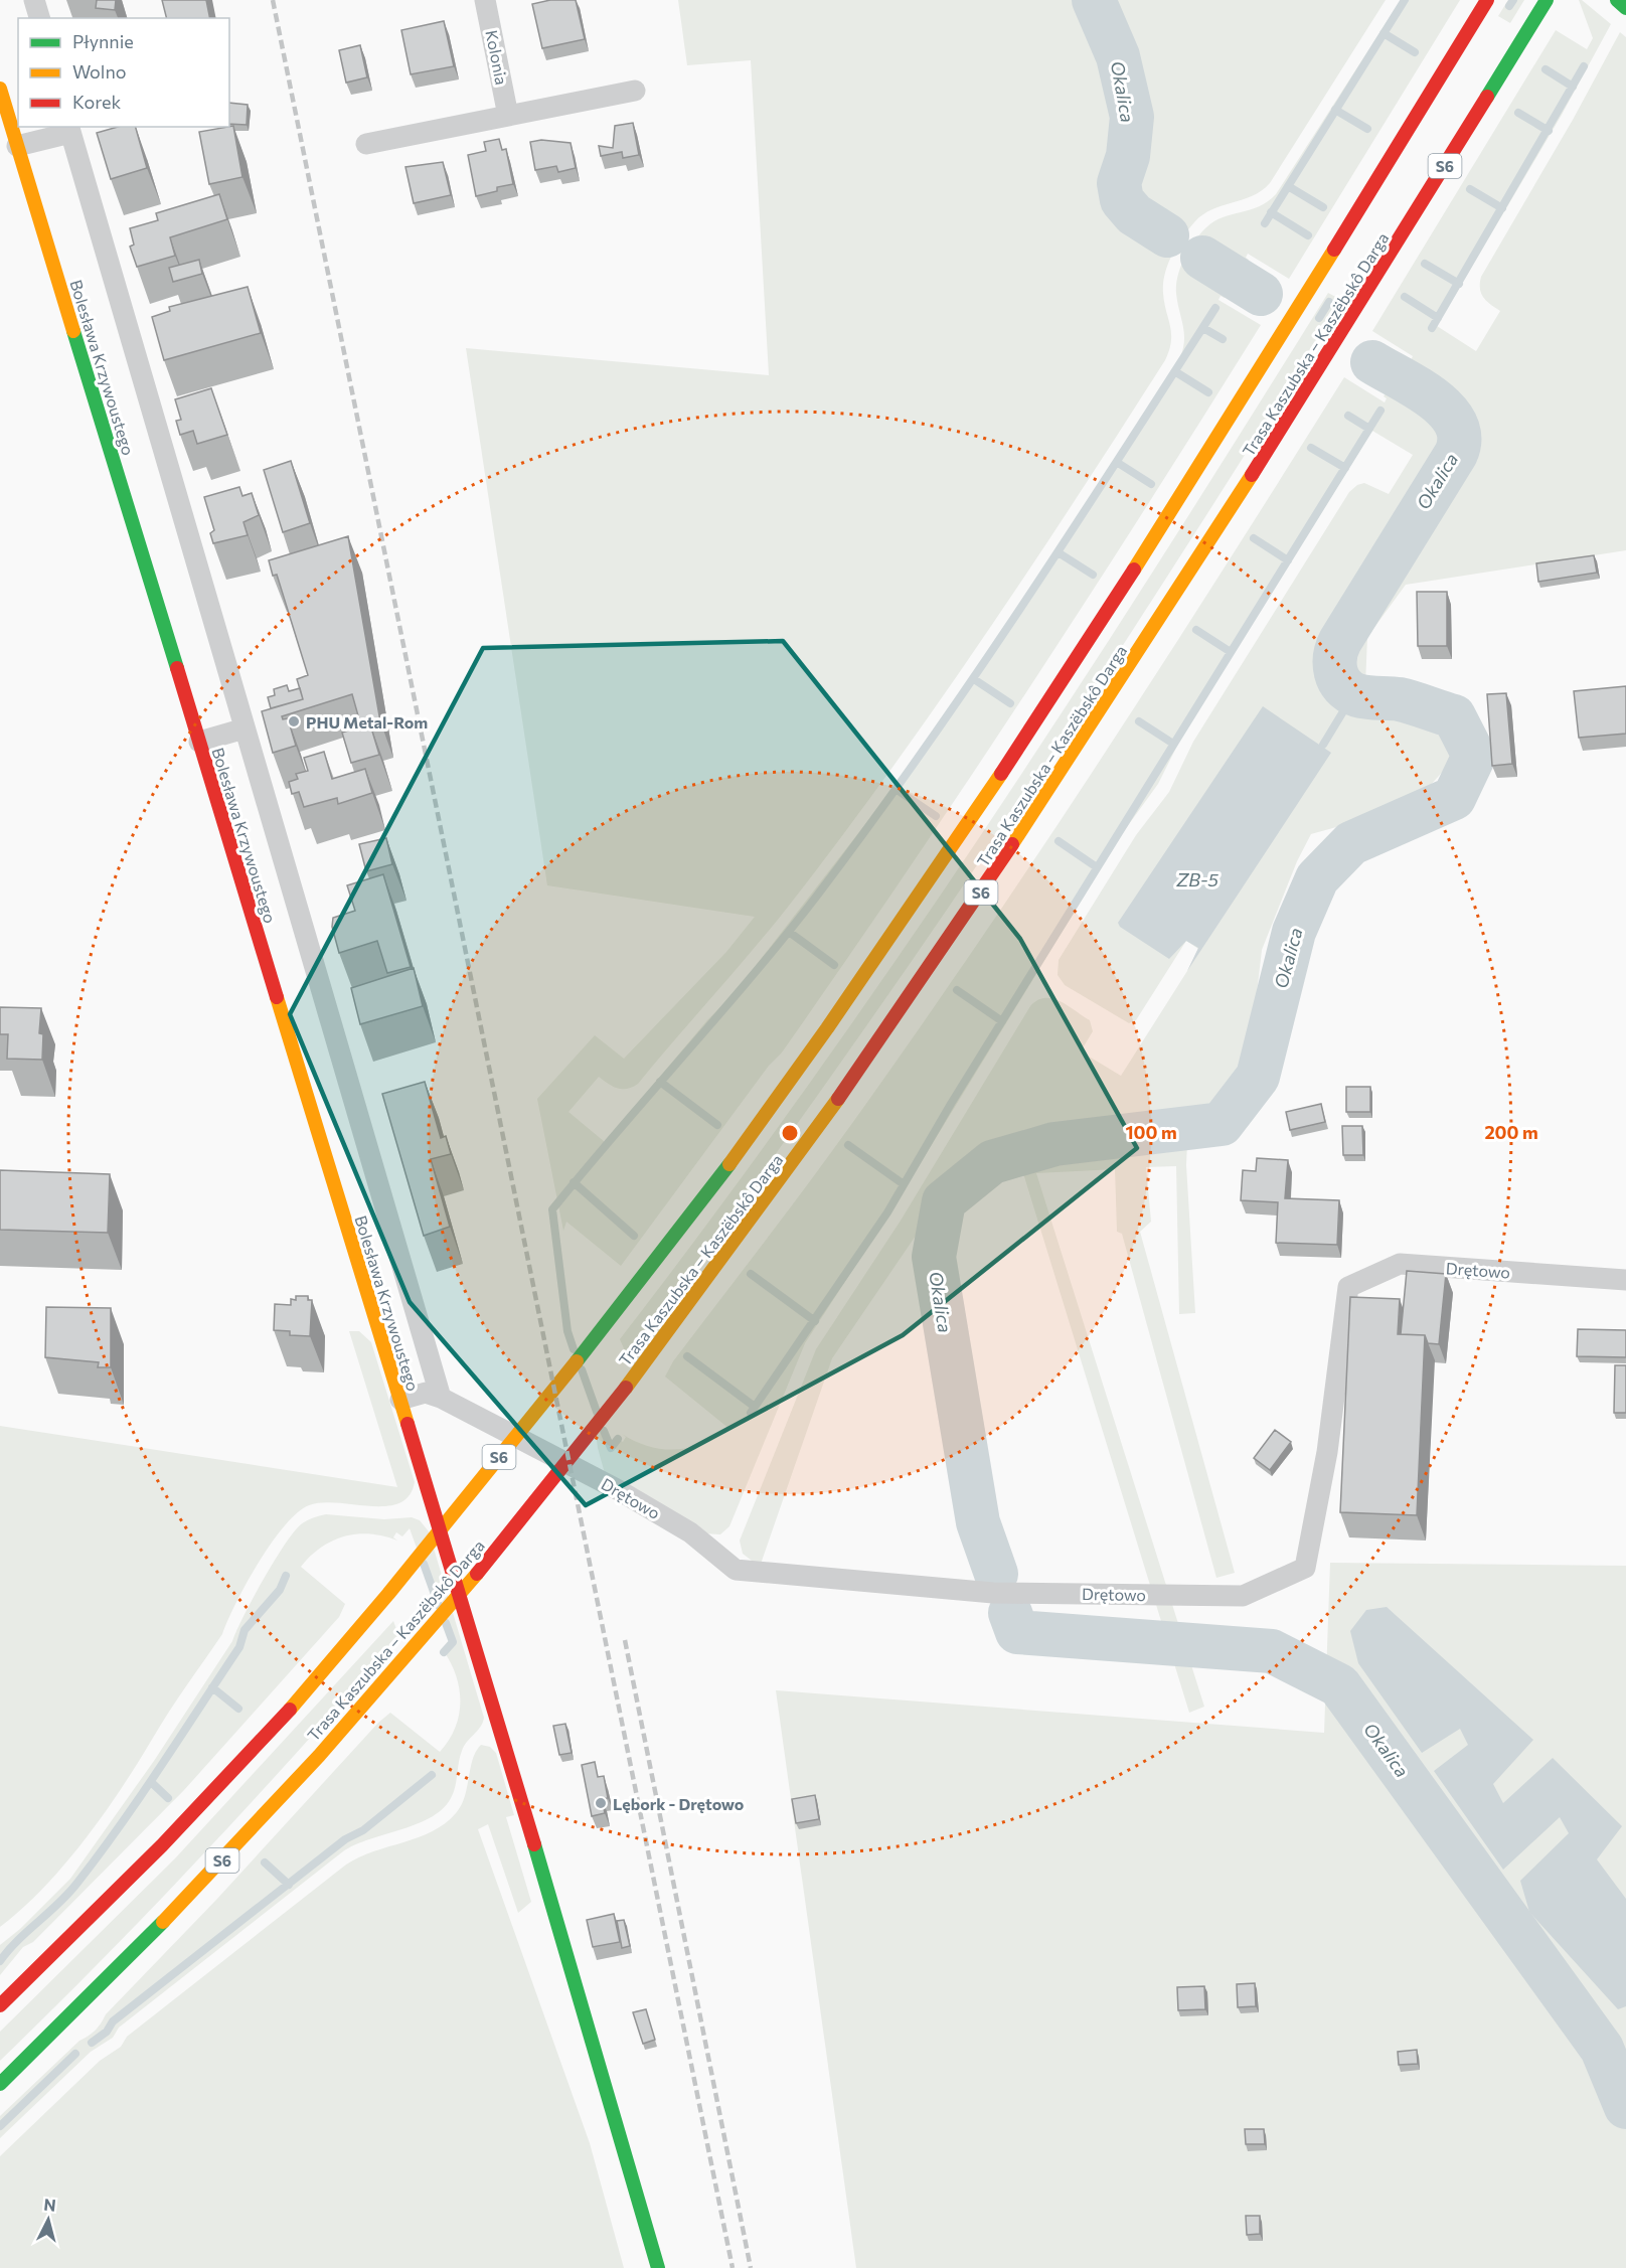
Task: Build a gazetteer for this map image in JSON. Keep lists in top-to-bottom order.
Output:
{
  "streets": {
    "main road": ["S6", "Trasa Kaszubska – Kaszëbskô Darga", "Bolesława Krzywoustego"],
    "street": ["Kolonia", "Drętowo"]
  },
  "crossings": [
    ["Bolesława Krzywoustego", "Drętowo"]
  ],
  "water": ["Okalica", "ZB-5"],
  "places": ["PHU Metal-Rom", "Lębork - Drętowo"],
  "legend": ["Płynnie", "Wolno", "Korek"],
  "north": "top",
  "rings": ["100 m", "200 m"]
}
